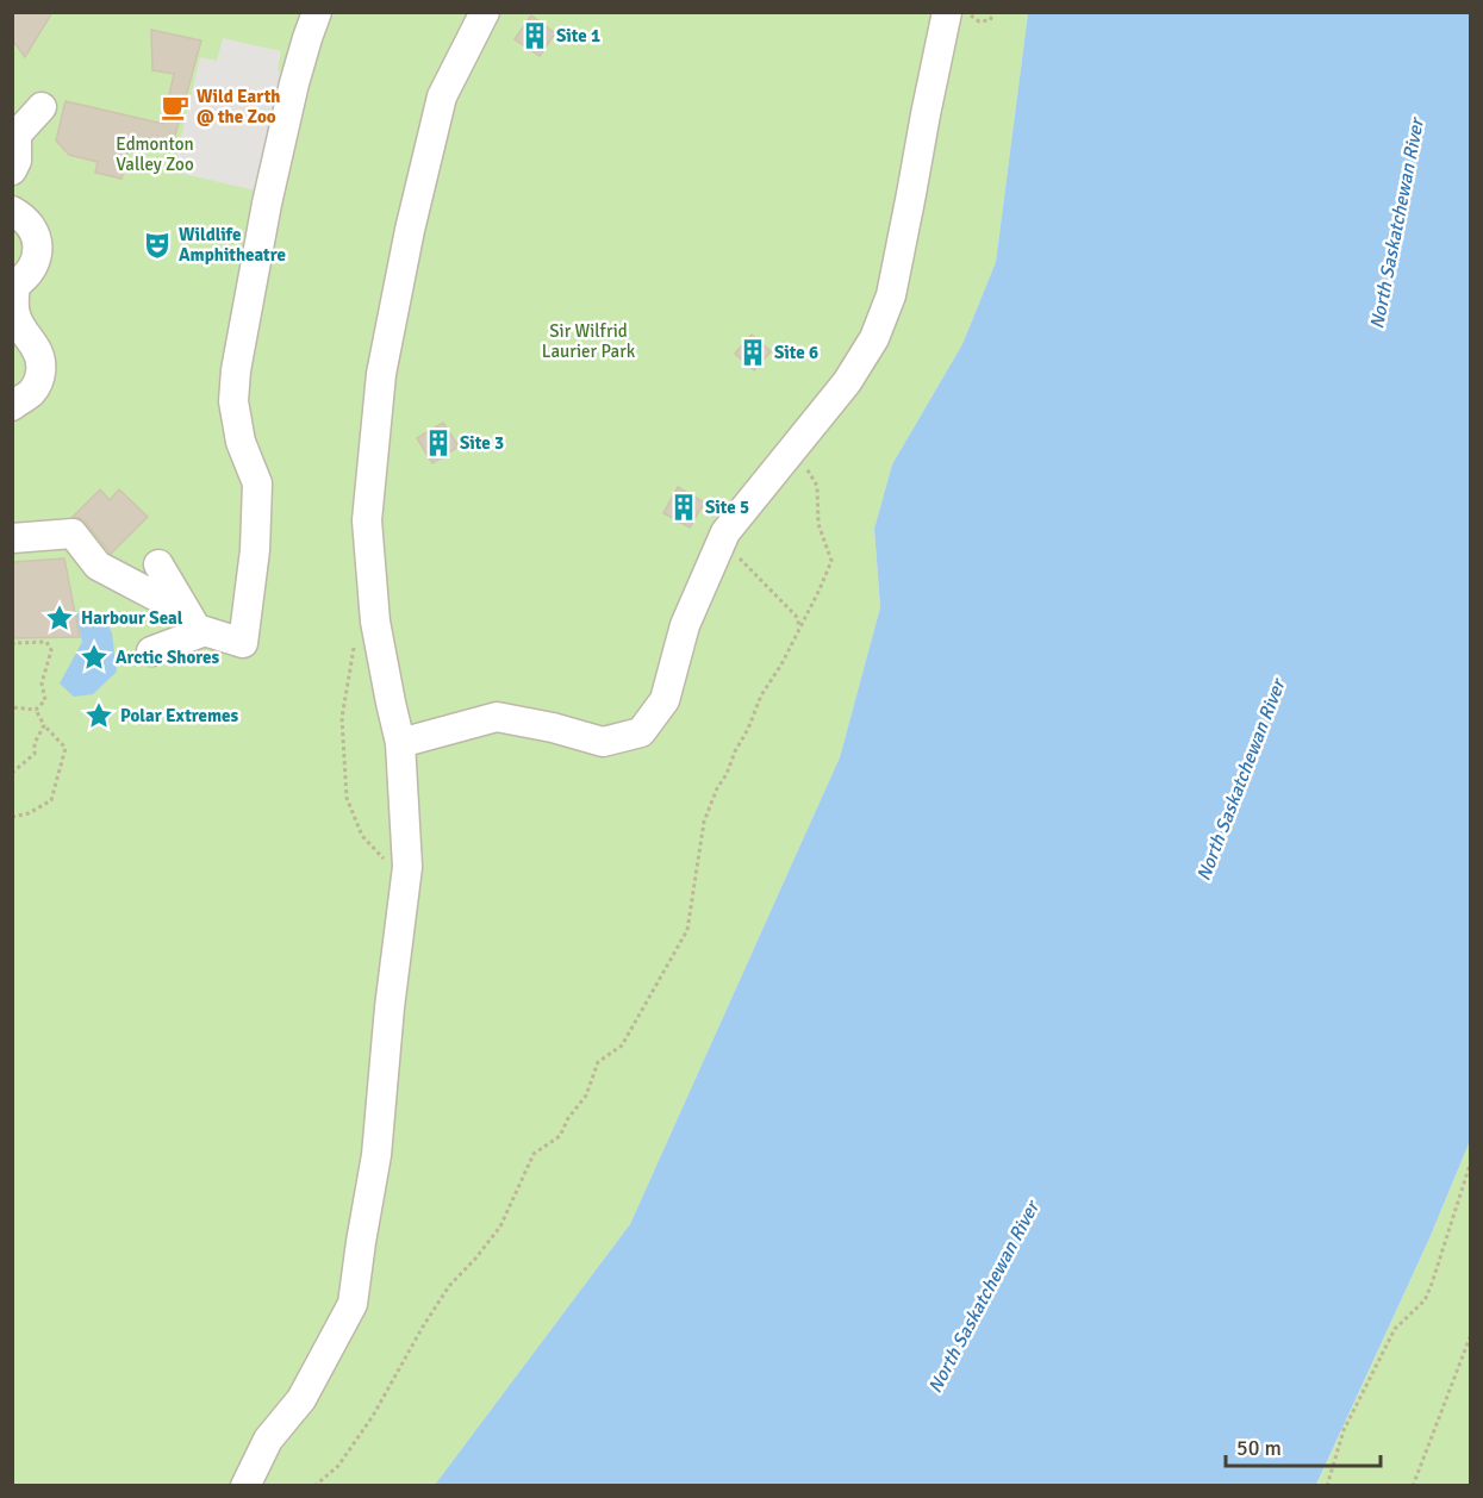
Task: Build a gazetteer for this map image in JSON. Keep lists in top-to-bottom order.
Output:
{
  "water": ["North Saskatchewan River"],
  "parks": ["Edmonton Valley Zoo", "Sir Wilfrid Laurier Park"],
  "places": {
    "building": [
      "Site 1",
      "Site 6",
      "Site 3",
      "Site 5"
    ],
    "cafe": ["Wild Earth @ the Zoo"],
    "theatre": ["Wildlife Amphitheatre"],
    "place": ["Harbour Seal", "Arctic Shores", "Polar Extremes"]
  },
  "scale_bar": "50 m"
}
